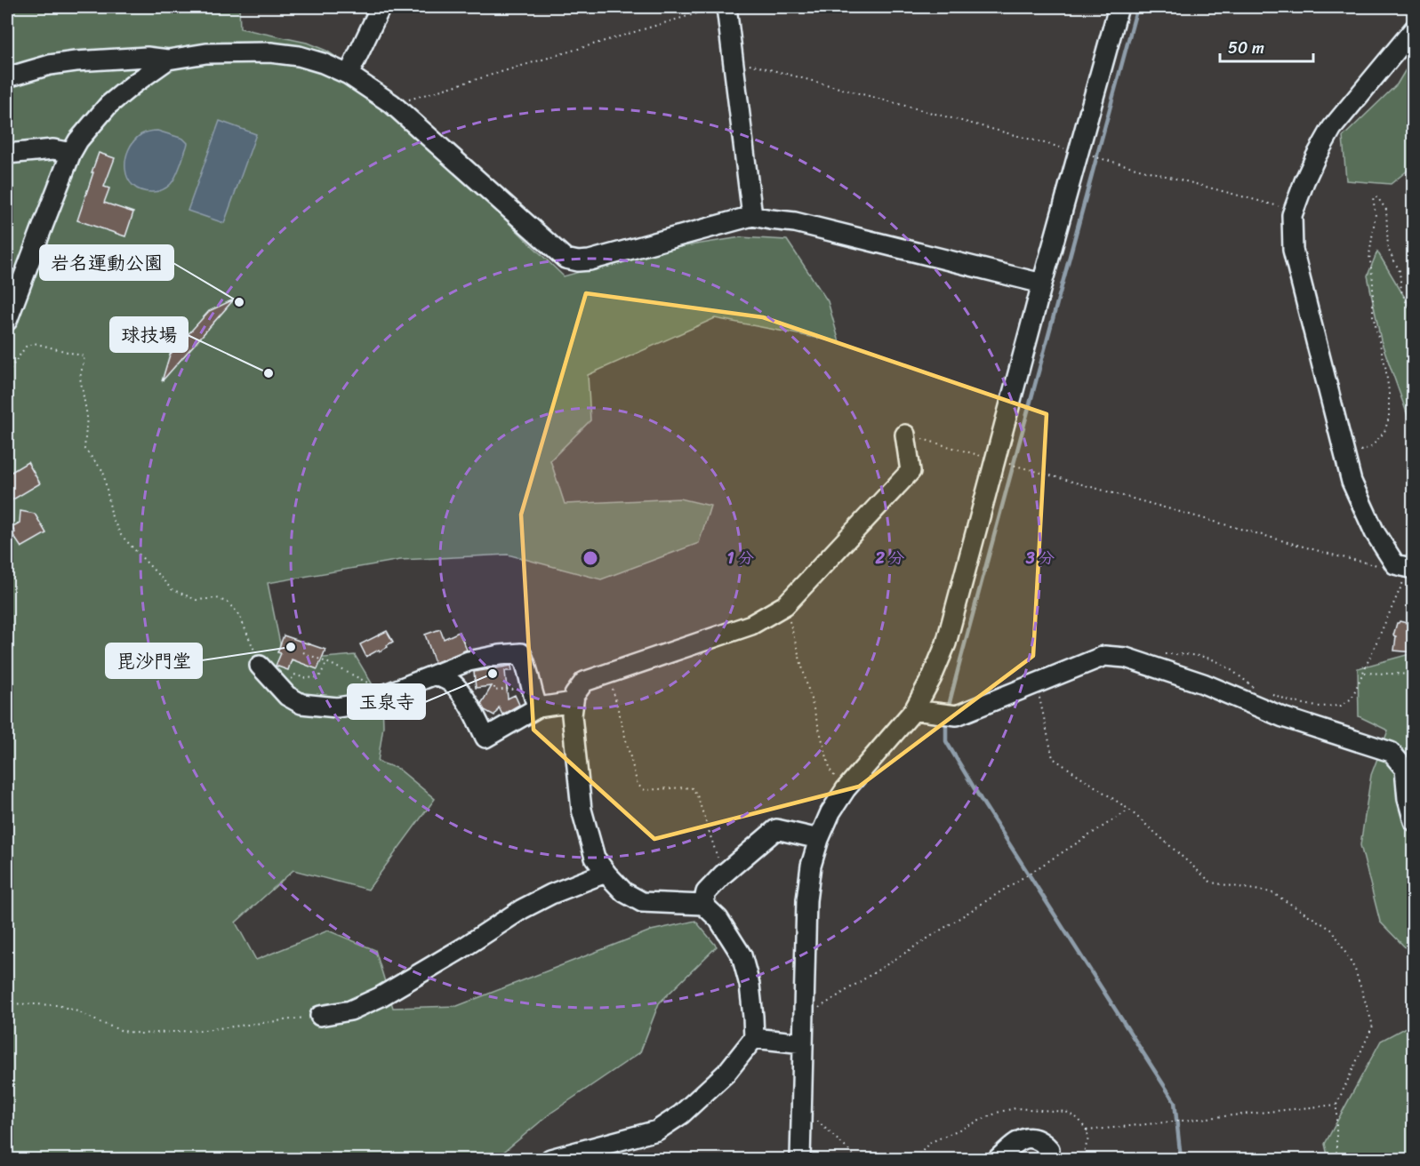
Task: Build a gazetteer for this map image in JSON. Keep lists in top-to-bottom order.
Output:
{
  "places": [
    "岩名運動公園",
    "球技場",
    "毘沙門堂",
    "玉泉寺"
  ],
  "scale_bar": "50 m",
  "rings": ["1 分", "2 分", "3 分"]
}
